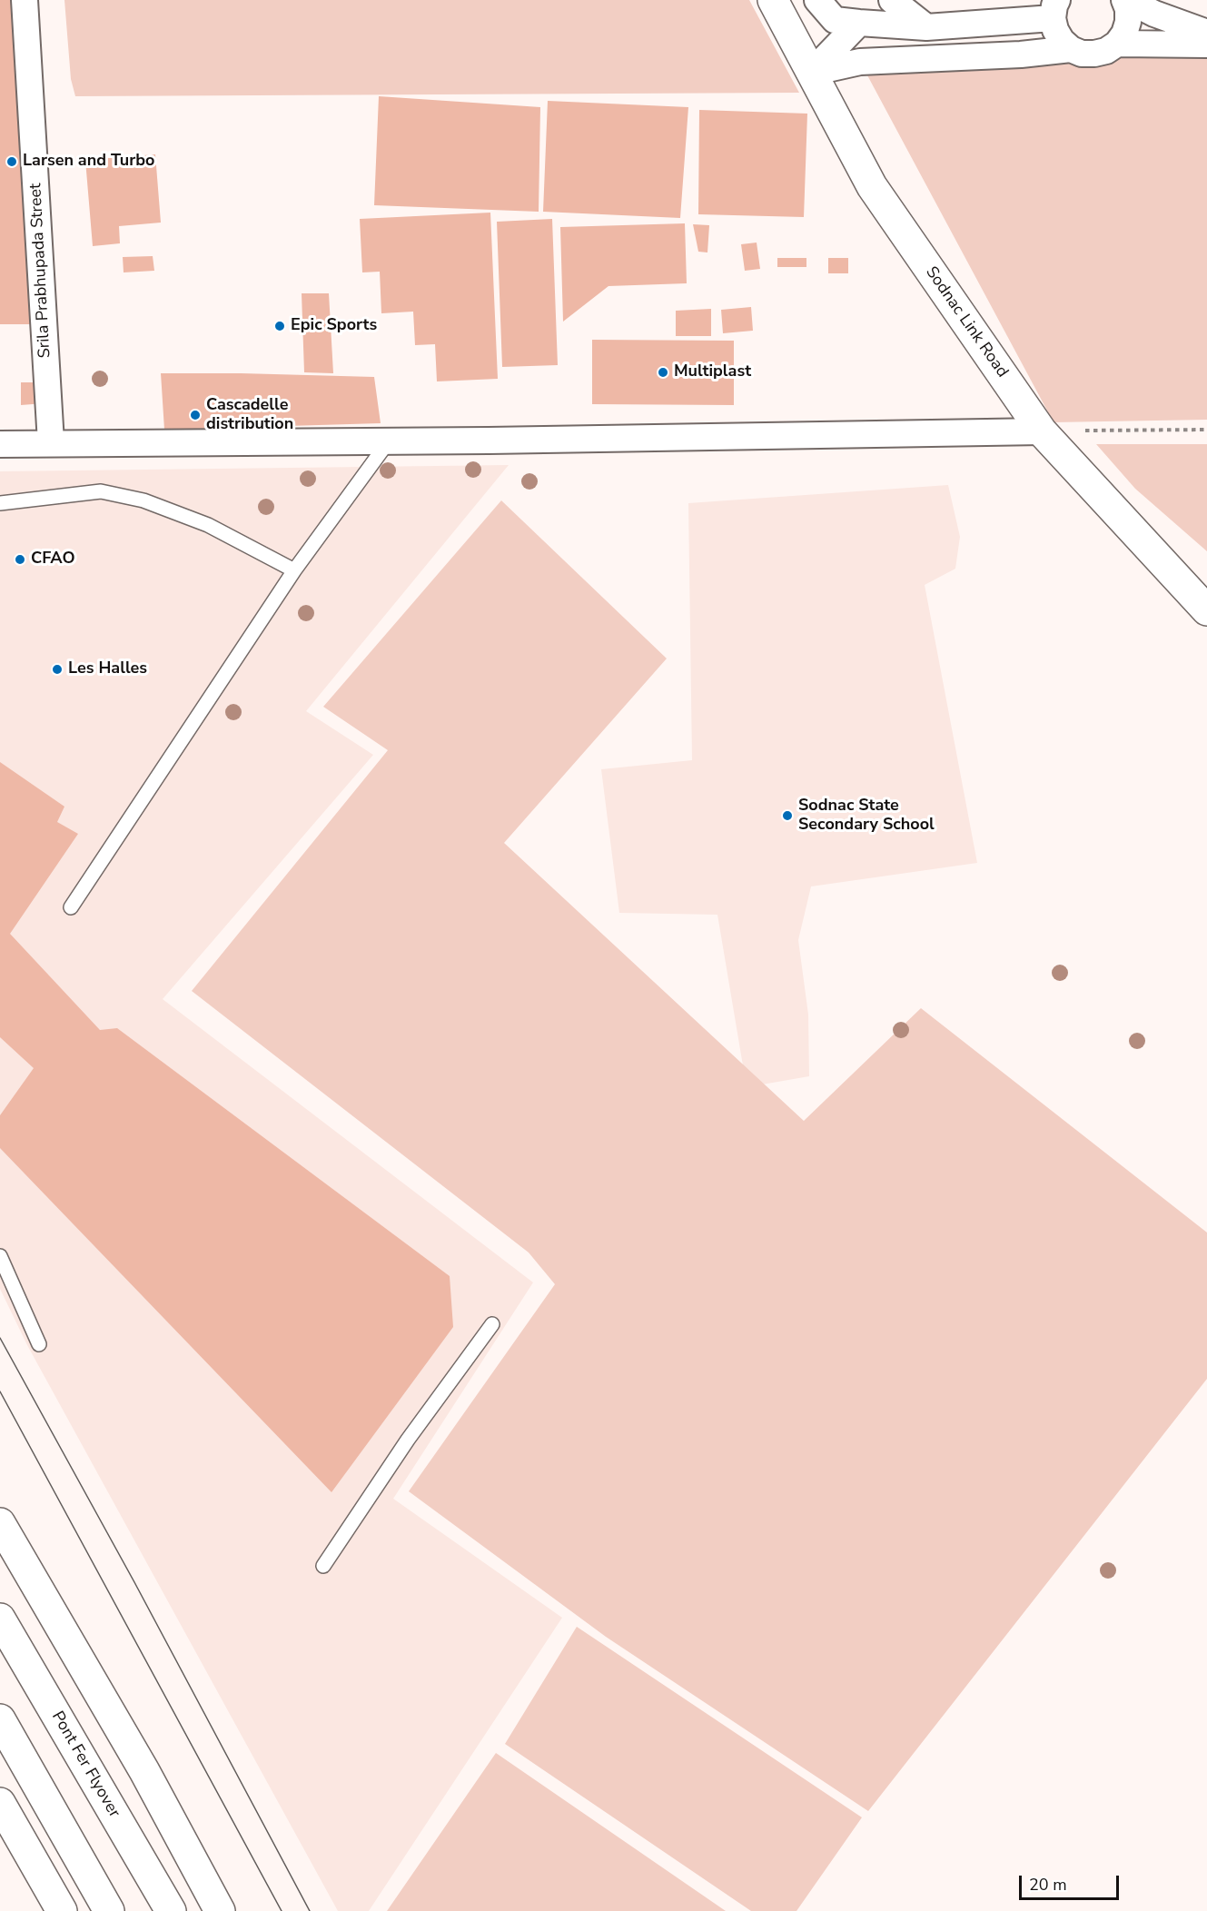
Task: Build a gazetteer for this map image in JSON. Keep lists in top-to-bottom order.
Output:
{
  "streets": {
    "main road": ["Sodnac Link Road", "Pont Fer Flyover"],
    "street": ["Srila Prabhupada Street"]
  },
  "places": [
    "Larsen and Turbo",
    "Epic Sports",
    "Multiplast",
    "Cascadelle distribution",
    "CFAO",
    "Les Halles",
    "Sodnac State Secondary School"
  ],
  "scale_bar": "20 m"
}
